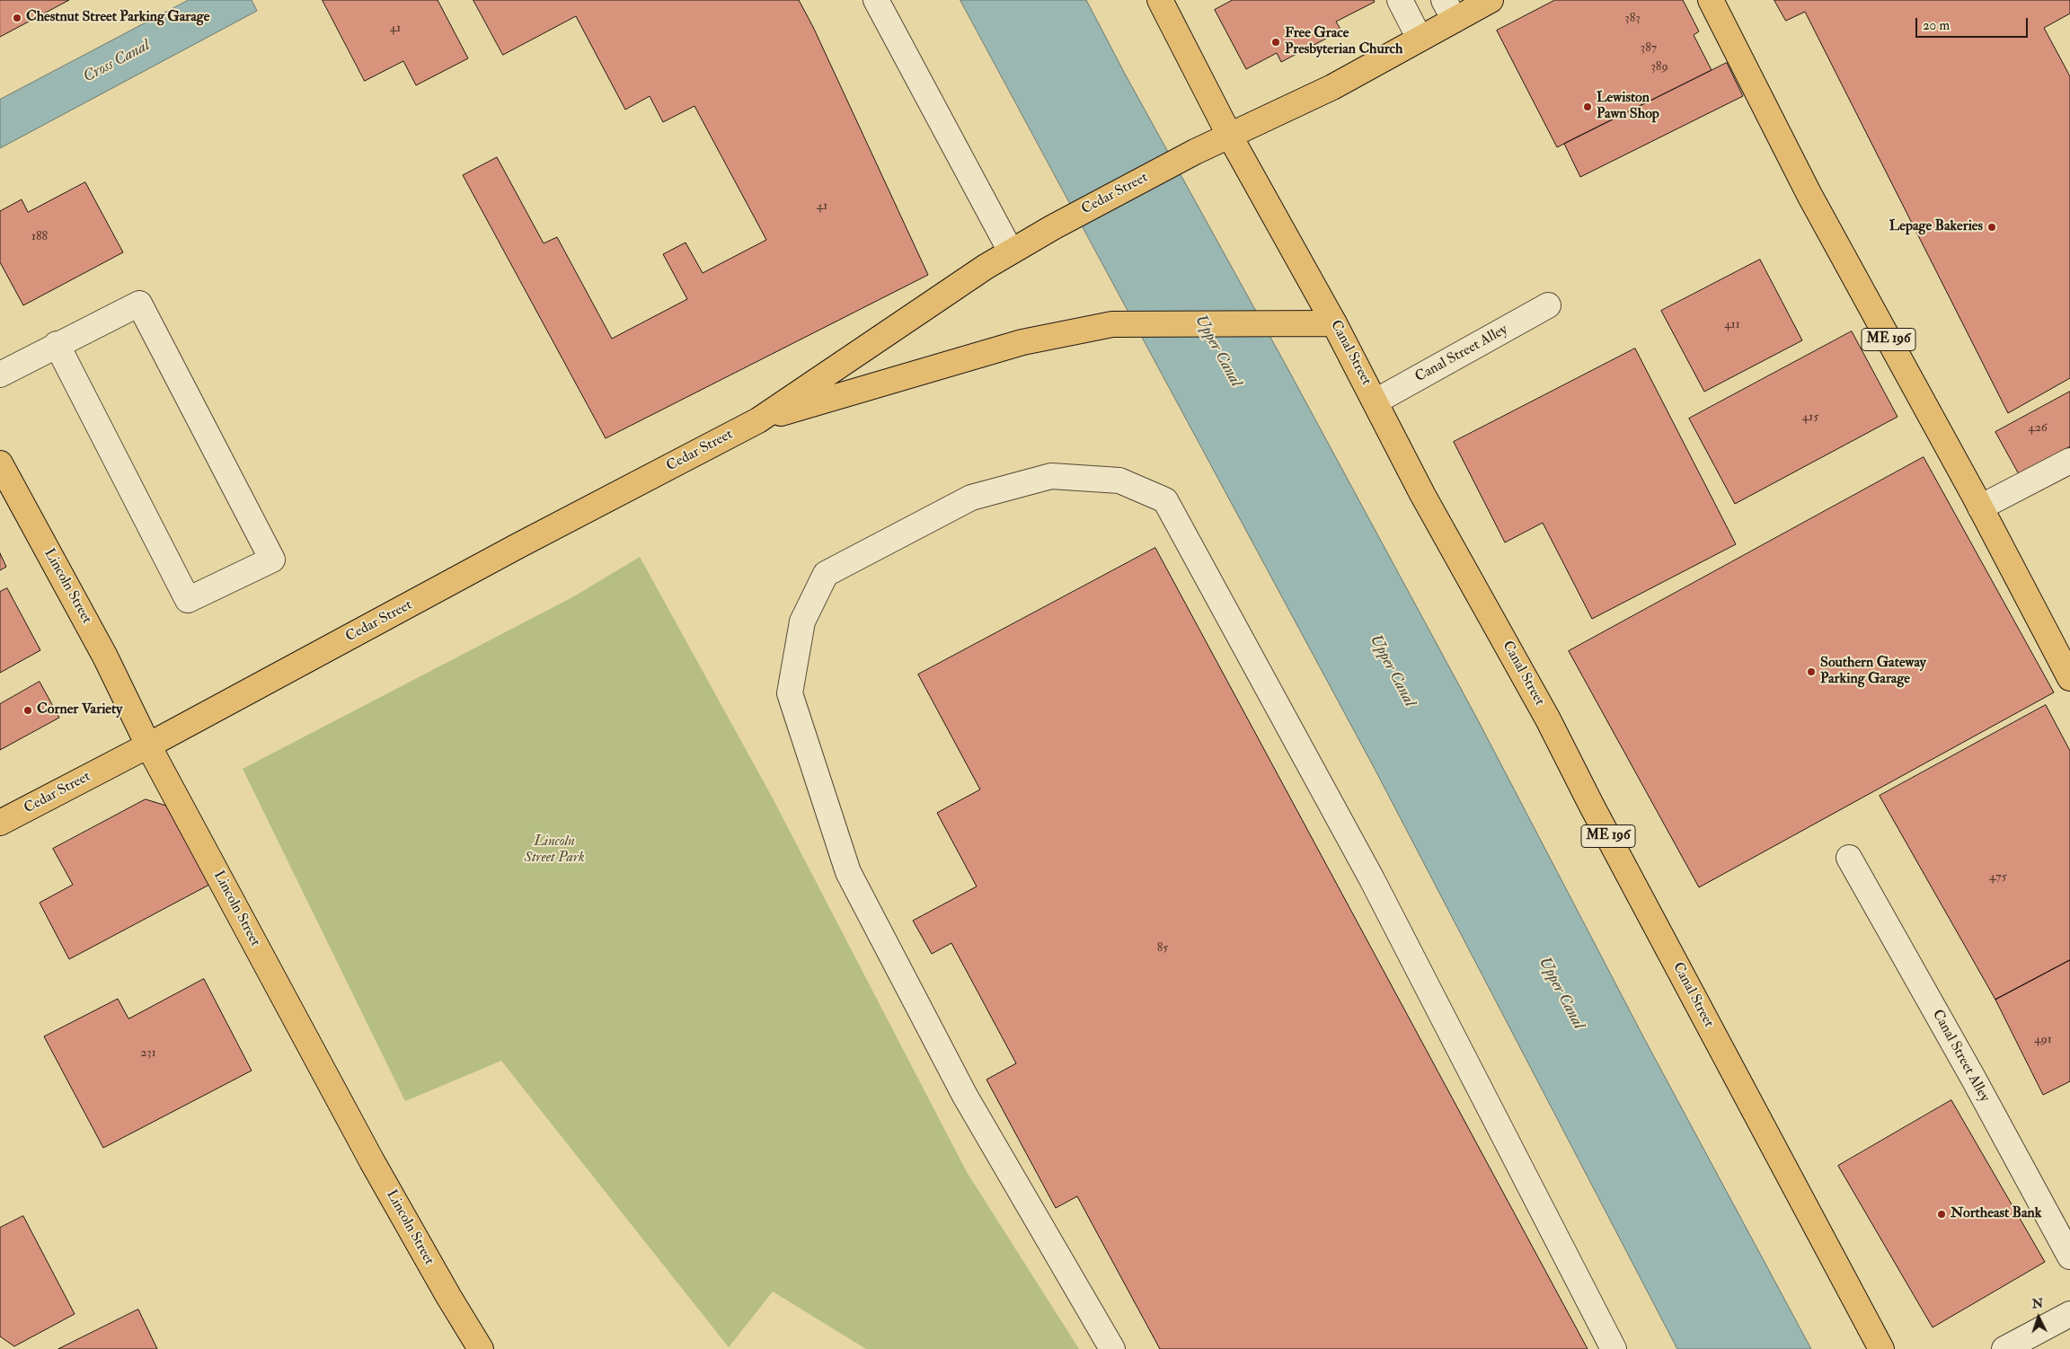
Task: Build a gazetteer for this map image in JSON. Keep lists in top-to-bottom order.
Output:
{
  "streets": {
    "main road": [
      "Cedar Street",
      "ME 196",
      "Canal Street",
      "Lincoln Street"
    ],
    "street": ["Canal Street Alley"]
  },
  "crossings": [
    ["Cedar Street", "Canal Street"],
    ["Cedar Street", "Lincoln Street"],
    ["Canal Street", "Canal Street Alley"]
  ],
  "water": ["Cross Canal", "Upper Canal"],
  "parks": ["Lincoln Street Park"],
  "places": [
    "Chestnut Street Parking Garage",
    "Free Grace Presbyterian Church",
    "Lewiston Pawn Shop",
    "Lepage Bakeries",
    "Southern Gateway Parking Garage",
    "Corner Variety",
    "Northeast Bank"
  ],
  "house_numbers": [
    "383",
    "41",
    "387",
    "389",
    "41",
    "188",
    "411",
    "415",
    "426",
    "475",
    "85",
    "491",
    "231"
  ],
  "scale_bar": "20 m",
  "north": "top"
}
